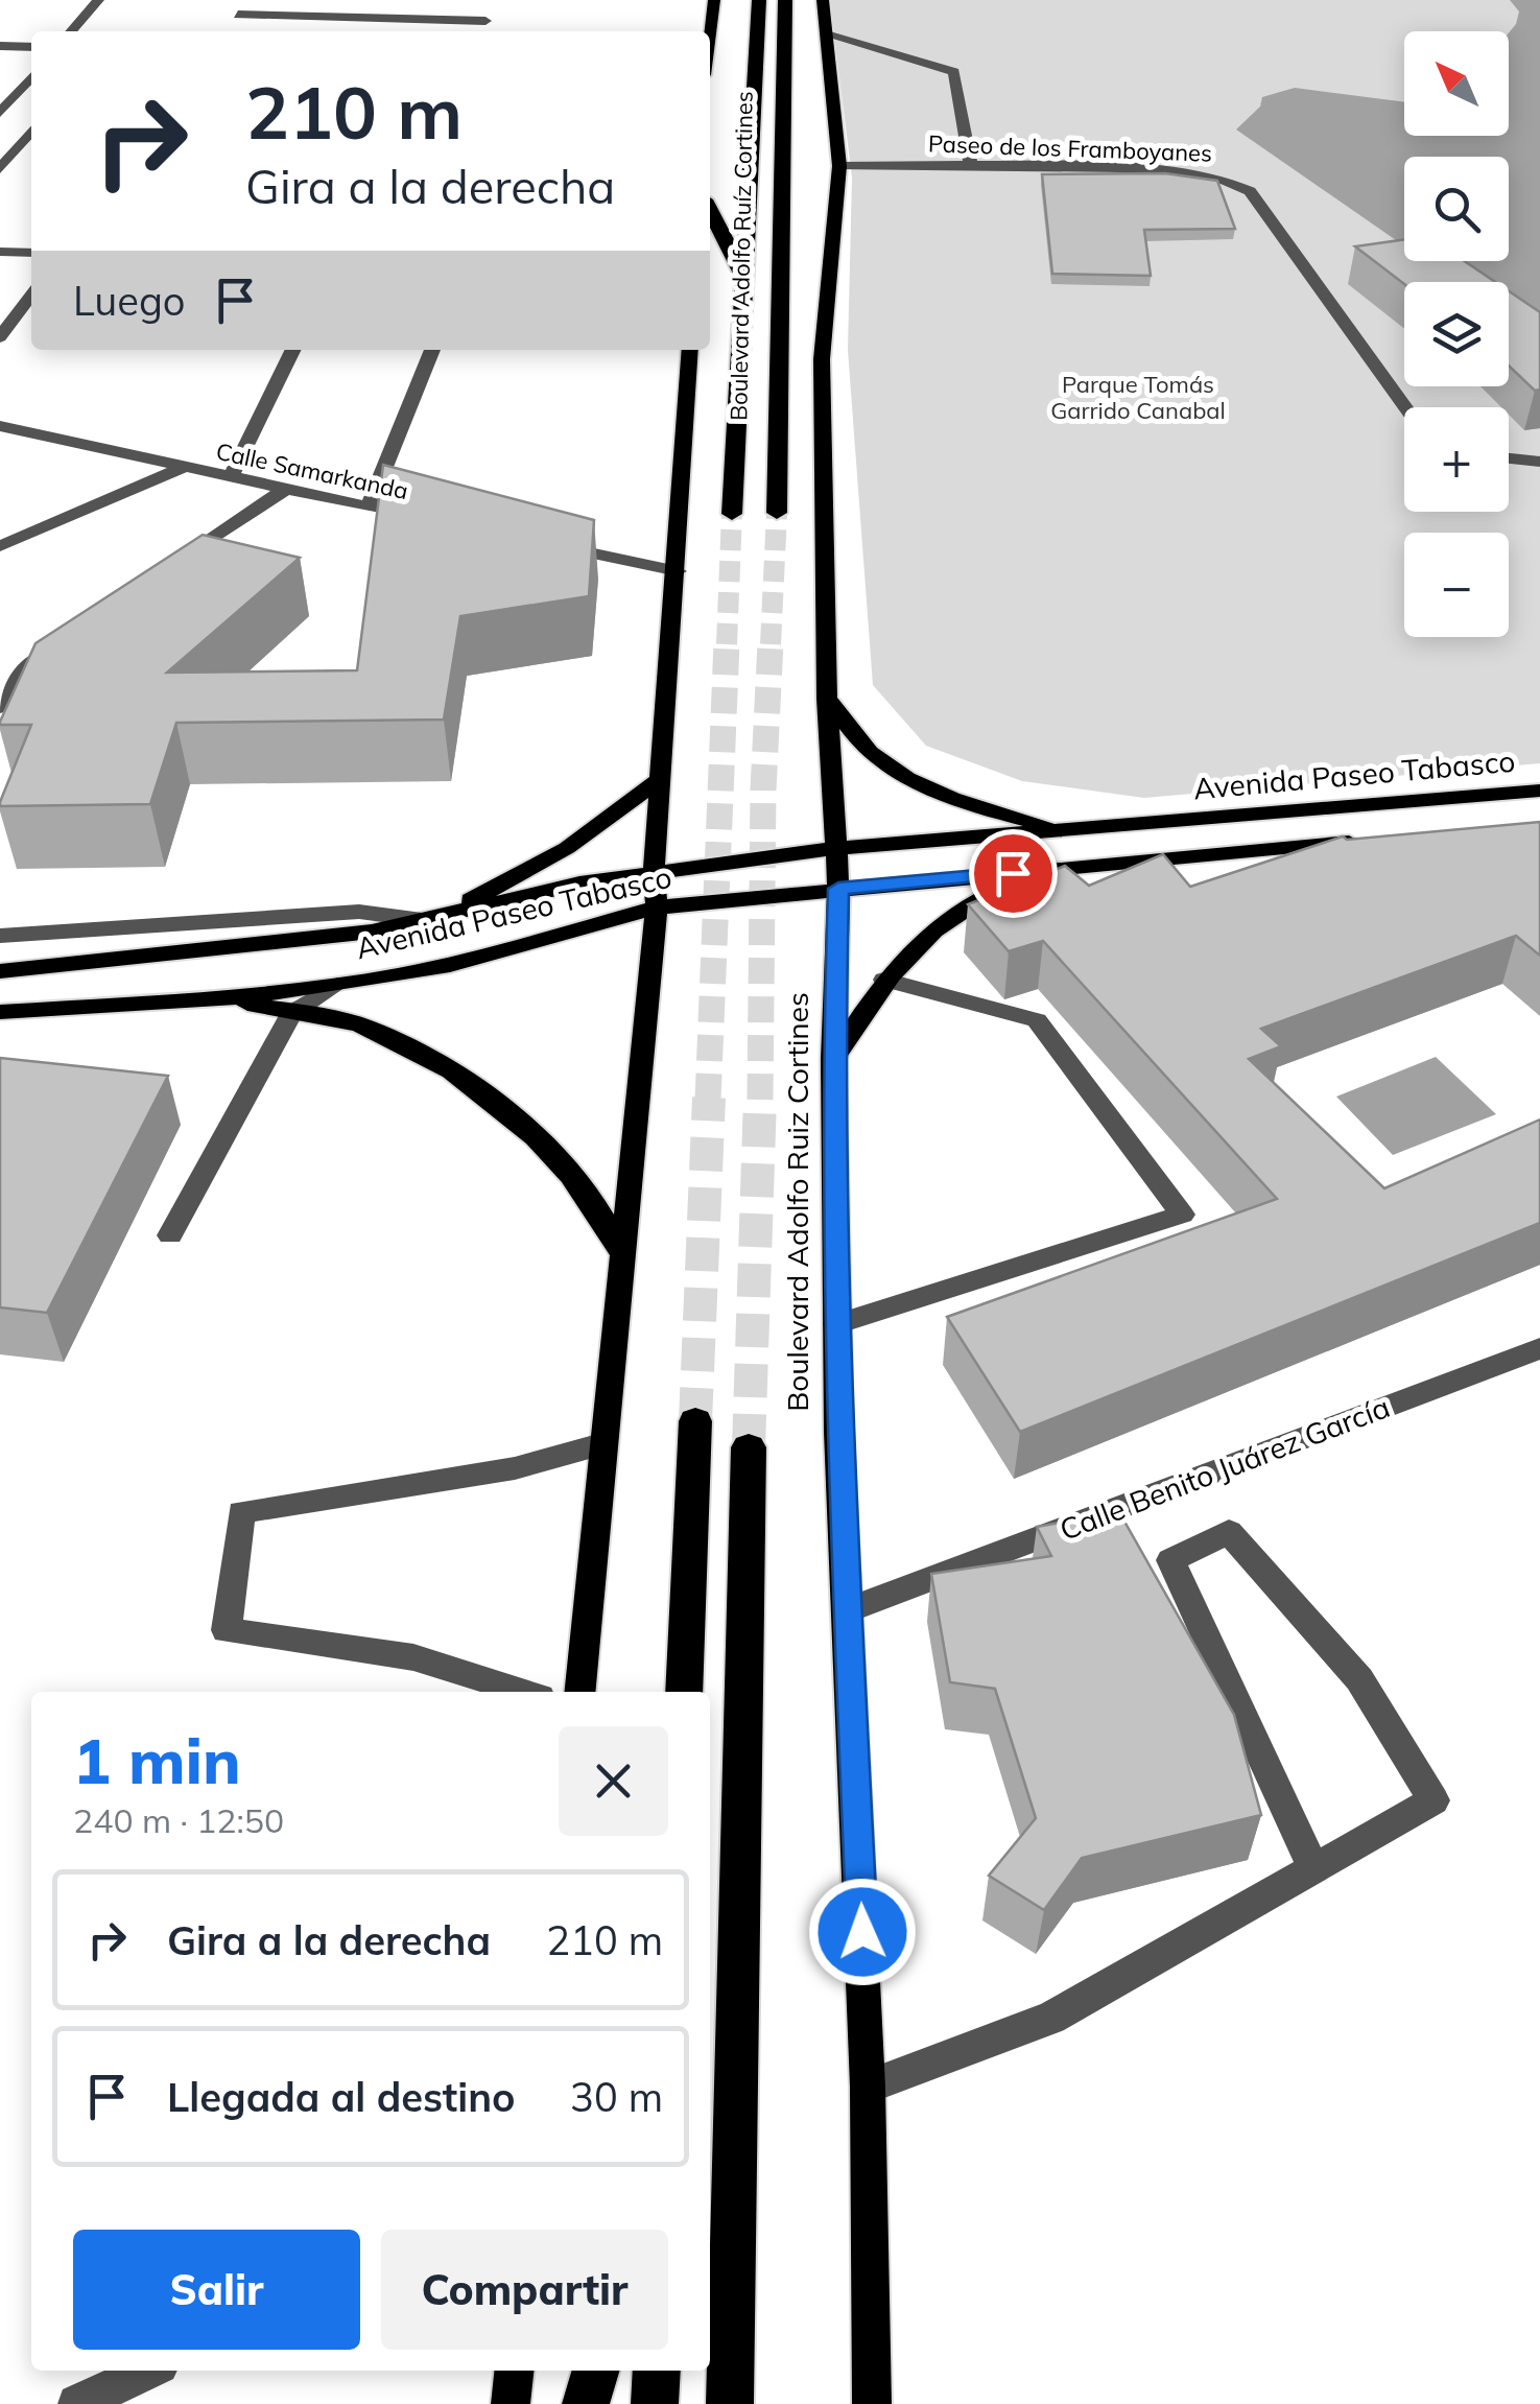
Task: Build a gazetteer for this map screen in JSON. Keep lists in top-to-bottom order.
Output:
{
  "streets": {
    "highway": ["Boulevard Adolfo Ruíz Cortines"],
    "main road": ["Avenida Paseo Tabasco", "Boulevard Adolfo Ruiz Cortines"],
    "street": ["Paseo de los Framboyanes", "Calle Samarkanda", "Calle Benito Juárez García"]
  },
  "crossings": [
    ["Paseo de los Framboyanes", "Boulevard Adolfo Ruiz Cortines"],
    ["Avenida Paseo Tabasco", "Boulevard Adolfo Ruiz Cortines"],
    ["Boulevard Adolfo Ruiz Cortines", "Calle Benito Juárez García"]
  ],
  "parks": ["Parque Tomás Garrido Canabal"],
  "north": "top left",
  "page": {
    "map_buttons": ["+", "−"],
    "turn": ["210 m", "Gira a la derecha"],
    "then": "Luego",
    "heading": ["1 min", "240 m · 12:50"],
    "list": [
      {
        "name": "Gira a la derecha",
        "value": "210 m"
      },
      {
        "name": "Llegada al destino",
        "value": "30 m"
      }
    ],
    "buttons": ["Salir", "Compartir"]
  }
}
